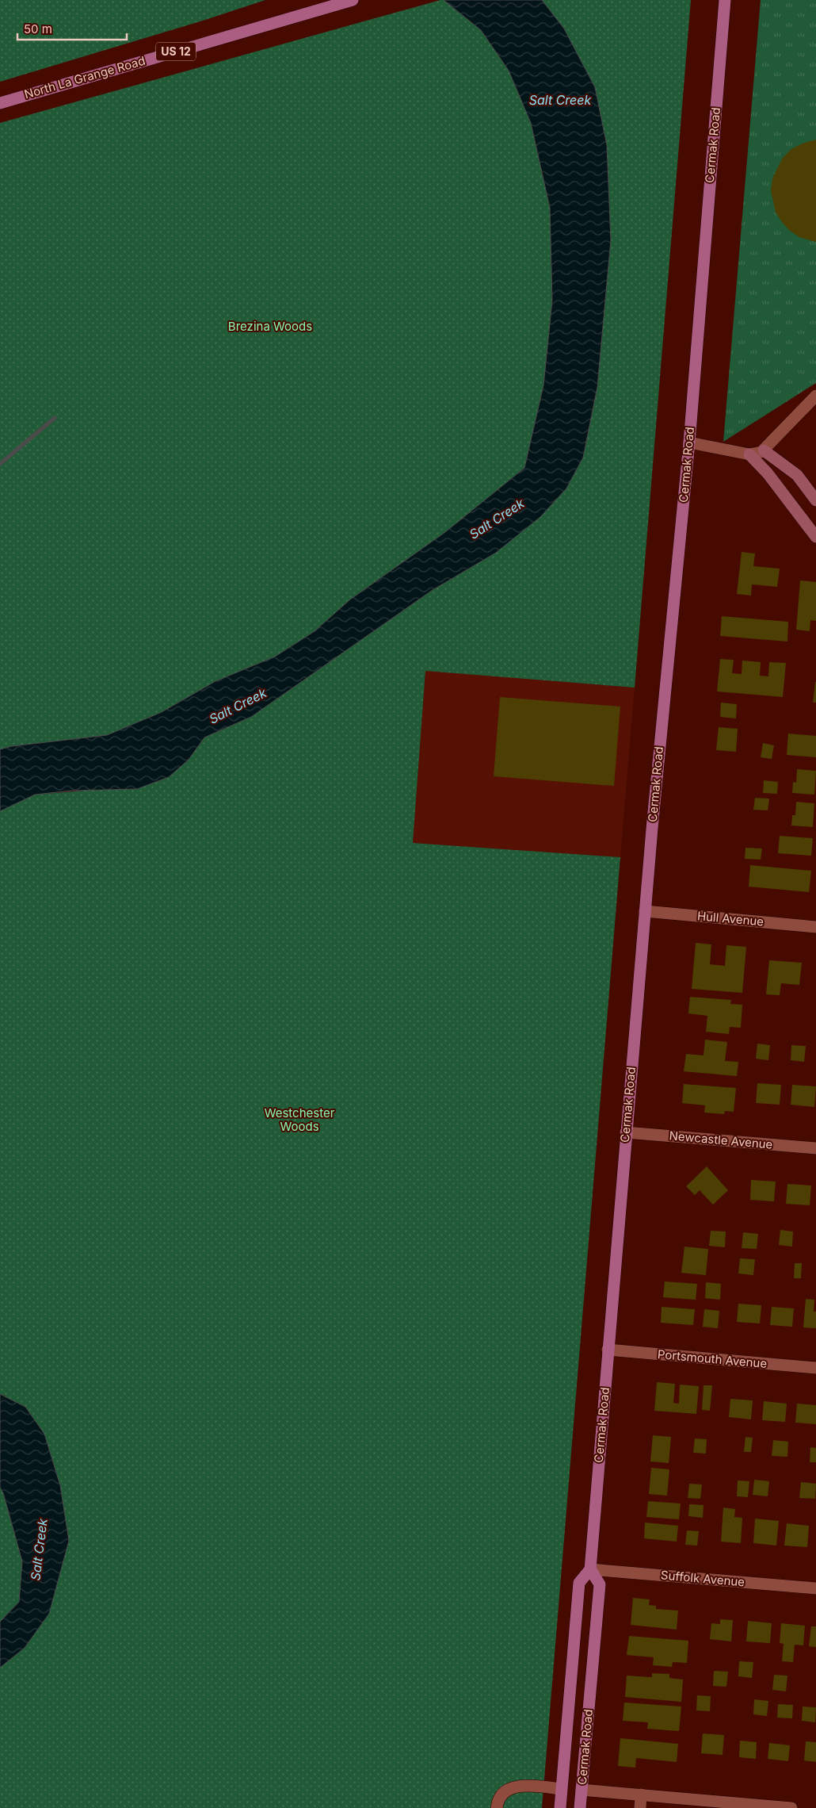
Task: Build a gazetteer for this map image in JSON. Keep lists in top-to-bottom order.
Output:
{
  "streets": {
    "main road": ["US 12", "North La Grange Road", "Cermak Road"],
    "street": [
      "Hull Avenue",
      "Newcastle Avenue",
      "Portsmouth Avenue",
      "Suffolk Avenue"
    ]
  },
  "crossings": [
    ["Cermak Road", "Hull Avenue"],
    ["Cermak Road", "Newcastle Avenue"],
    ["Cermak Road", "Portsmouth Avenue"],
    ["Cermak Road", "Suffolk Avenue"]
  ],
  "water": ["Salt Creek"],
  "parks": ["Brezina Woods", "Westchester Woods"],
  "scale_bar": "50 m"
}
